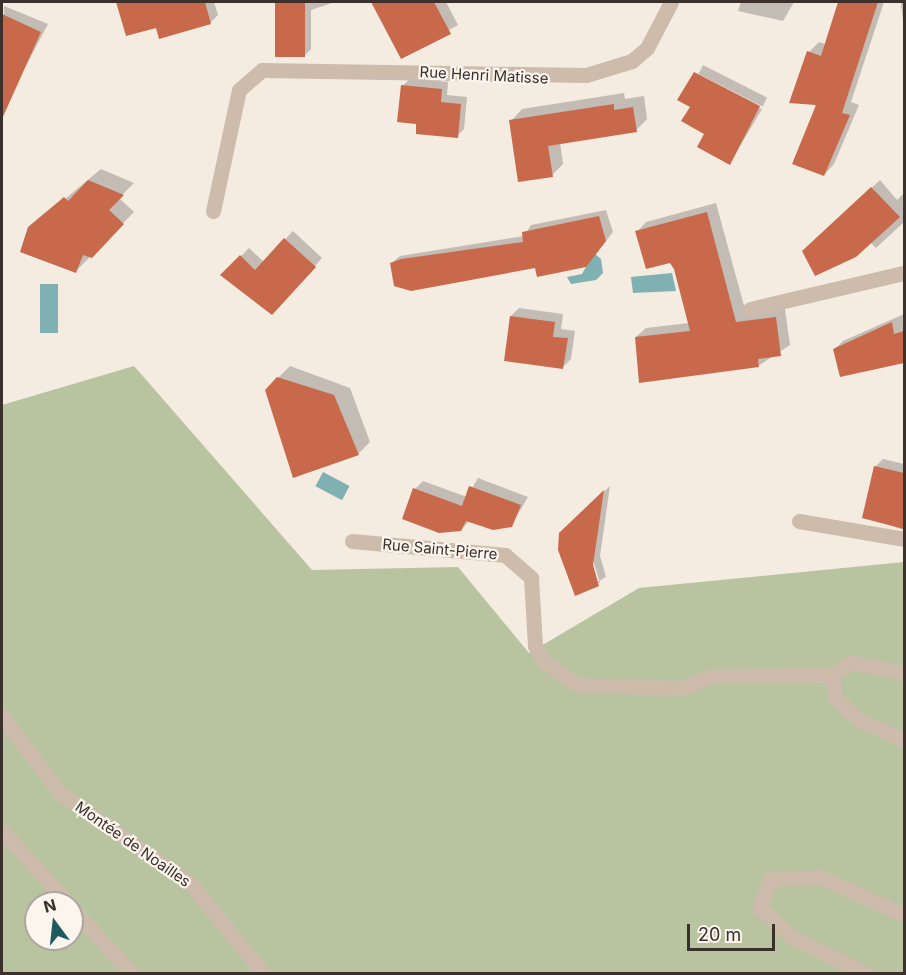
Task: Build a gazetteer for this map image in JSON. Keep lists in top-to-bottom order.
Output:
{
  "streets": {
    "street": ["Rue Henri Matisse", "Rue Saint-Pierre", "Montée de Noailles"]
  },
  "scale_bar": "20 m",
  "north": "top"
}
